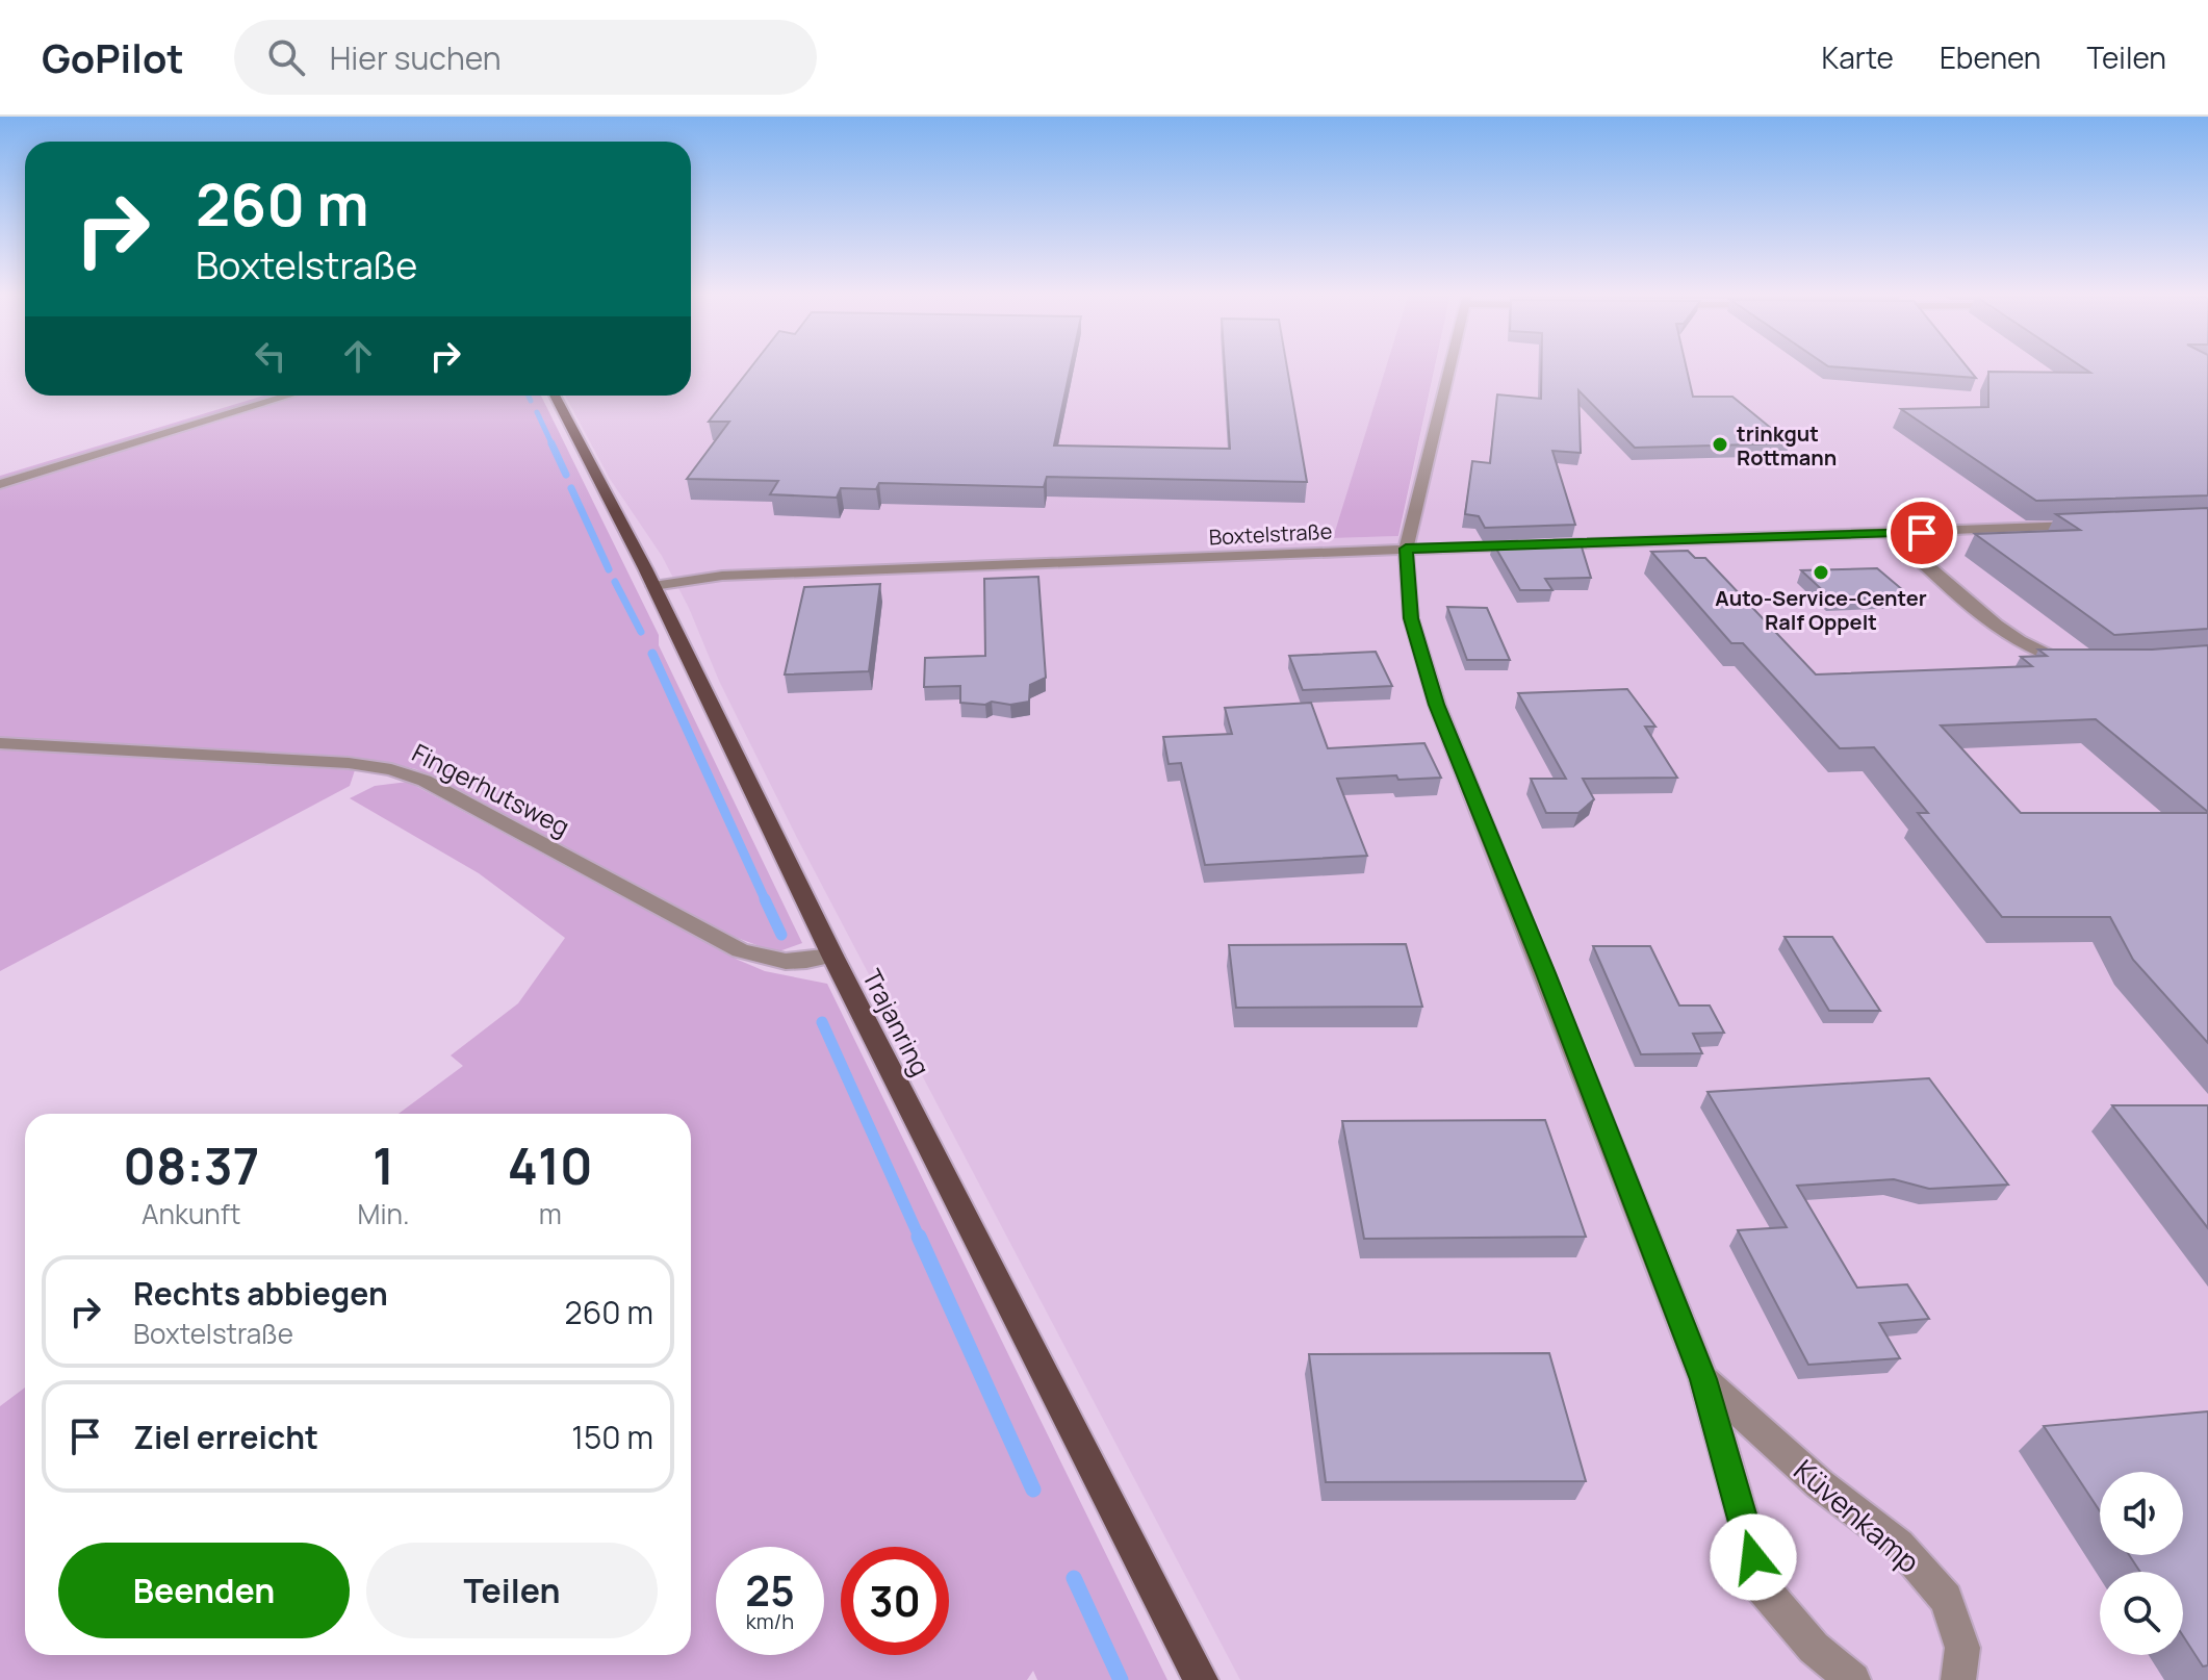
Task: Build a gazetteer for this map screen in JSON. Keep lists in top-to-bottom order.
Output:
{
  "streets": {
    "main road": ["Trajanring"],
    "street": ["Boxtelstraße", "Fingerhutsweg", "Küvenkamp"]
  },
  "crossings": [
    ["Boxtelstraße", "Trajanring"],
    ["Boxtelstraße", "Küvenkamp"],
    ["Fingerhutsweg", "Trajanring"]
  ],
  "places": ["trinkgut Rottmann", "Auto-Service-Center Ralf Oppelt"],
  "page": {
    "header": "GoPilot",
    "search": "Hier suchen",
    "nav": ["Karte", "Ebenen", "Teilen"],
    "turn": ["260 m", "Boxtelstraße"],
    "eta": [
      "08:37",
      "Ankunft",
      "1",
      "Min.",
      "410",
      "m"
    ],
    "list": [
      {
        "name": "Rechts abbiegen",
        "note": "Boxtelstraße",
        "value": "260 m"
      },
      {
        "name": "Ziel erreicht",
        "value": "150 m"
      }
    ],
    "buttons": ["Beenden", "Teilen"],
    "speed": "25 km/h",
    "limit": "30"
  }
}
